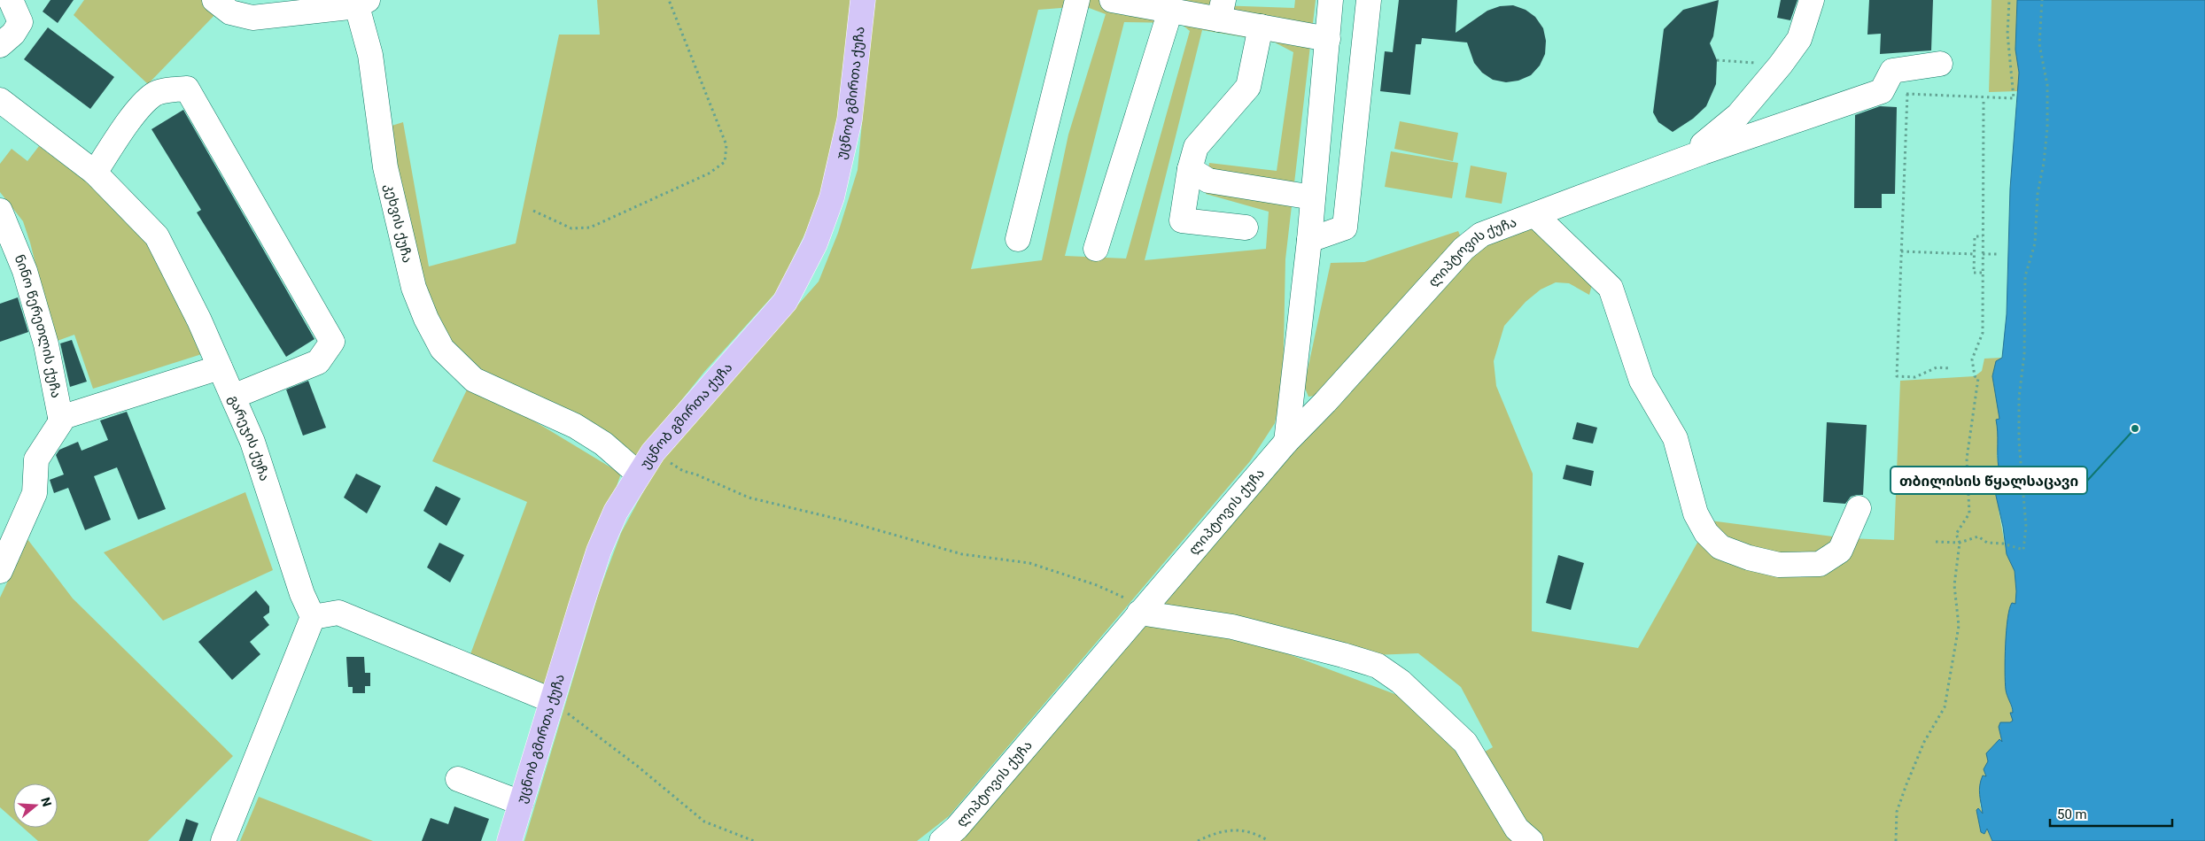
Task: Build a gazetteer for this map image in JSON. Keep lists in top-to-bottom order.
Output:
{
  "streets": {
    "main road": ["უცნობ გმირთა ქუჩა"],
    "street": [
      "კეხვის ქუჩა",
      "ლიპტოვის ქუჩა",
      "ნინო წერეთლის ქუჩა",
      "გარეჯის ქუჩა"
    ]
  },
  "crossings": [
    ["უცნობ გმირთა ქუჩა", "კეხვის ქუჩა"]
  ],
  "places": ["თბილისის წყალსაცავი"],
  "scale_bar": "50 m",
  "north": "right"
}
